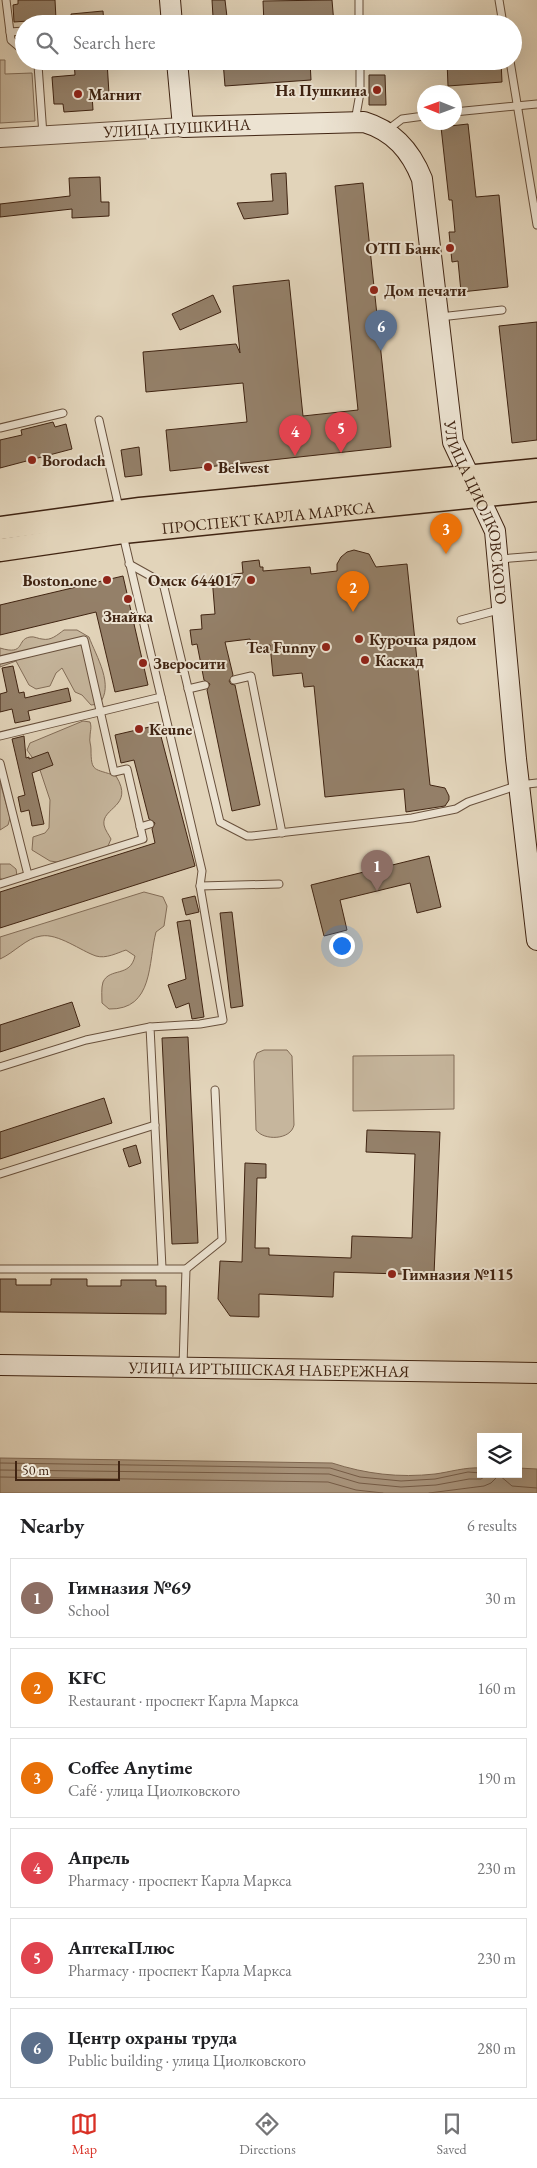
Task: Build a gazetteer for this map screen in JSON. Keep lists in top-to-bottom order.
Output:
{
  "streets": {
    "main road": [
      "УЛИЦА ПУШКИНА",
      "УЛИЦА ЦИОЛКОВСКОГО",
      "ПРОСПЕКТ КАРЛА МАРКСА",
      "УЛИЦА ИРТЫШСКАЯ НАБЕРЕЖНАЯ"
    ]
  },
  "crossings": [
    ["УЛИЦА ПУШКИНА", "УЛИЦА ЦИОЛКОВСКОГО"],
    ["УЛИЦА ЦИОЛКОВСКОГО", "ПРОСПЕКТ КАРЛА МАРКСА"]
  ],
  "places": [
    "На Пушкина",
    "Магнит",
    "ОТП Банк",
    "Дом печати",
    "Borodach",
    "Belwest",
    "Boston.one",
    "Омск 644017",
    "Знайка",
    "Курочка рядом",
    "Tea Funny",
    "Каскад",
    "Зверосити",
    "Keune",
    "Гимназия №115"
  ],
  "scale_bar": "50 m",
  "north": "left",
  "page": {
    "search": "Search here",
    "pins": [
      "6",
      "5",
      "4",
      "3",
      "2",
      "1"
    ],
    "scale": "50 m",
    "heading": ["Nearby", "6 results"],
    "list": [
      {
        "mark": "1",
        "name": "Гимназия №69",
        "note": "School",
        "value": "30 m"
      },
      {
        "mark": "2",
        "name": "KFC",
        "note": "Restaurant · проспект Карла Маркса",
        "value": "160 m"
      },
      {
        "mark": "3",
        "name": "Coffee Anytime",
        "note": "Café · улица Циолковского",
        "value": "190 m"
      },
      {
        "mark": "4",
        "name": "Апрель",
        "note": "Pharmacy · проспект Карла Маркса",
        "value": "230 m"
      },
      {
        "mark": "5",
        "name": "АптекаПлюс",
        "note": "Pharmacy · проспект Карла Маркса",
        "value": "230 m"
      },
      {
        "mark": "6",
        "name": "Центр охраны труда",
        "note": "Public building · улица Циолковского",
        "value": "280 m"
      }
    ],
    "nav": ["Map", "Directions", "Saved"]
  }
}
